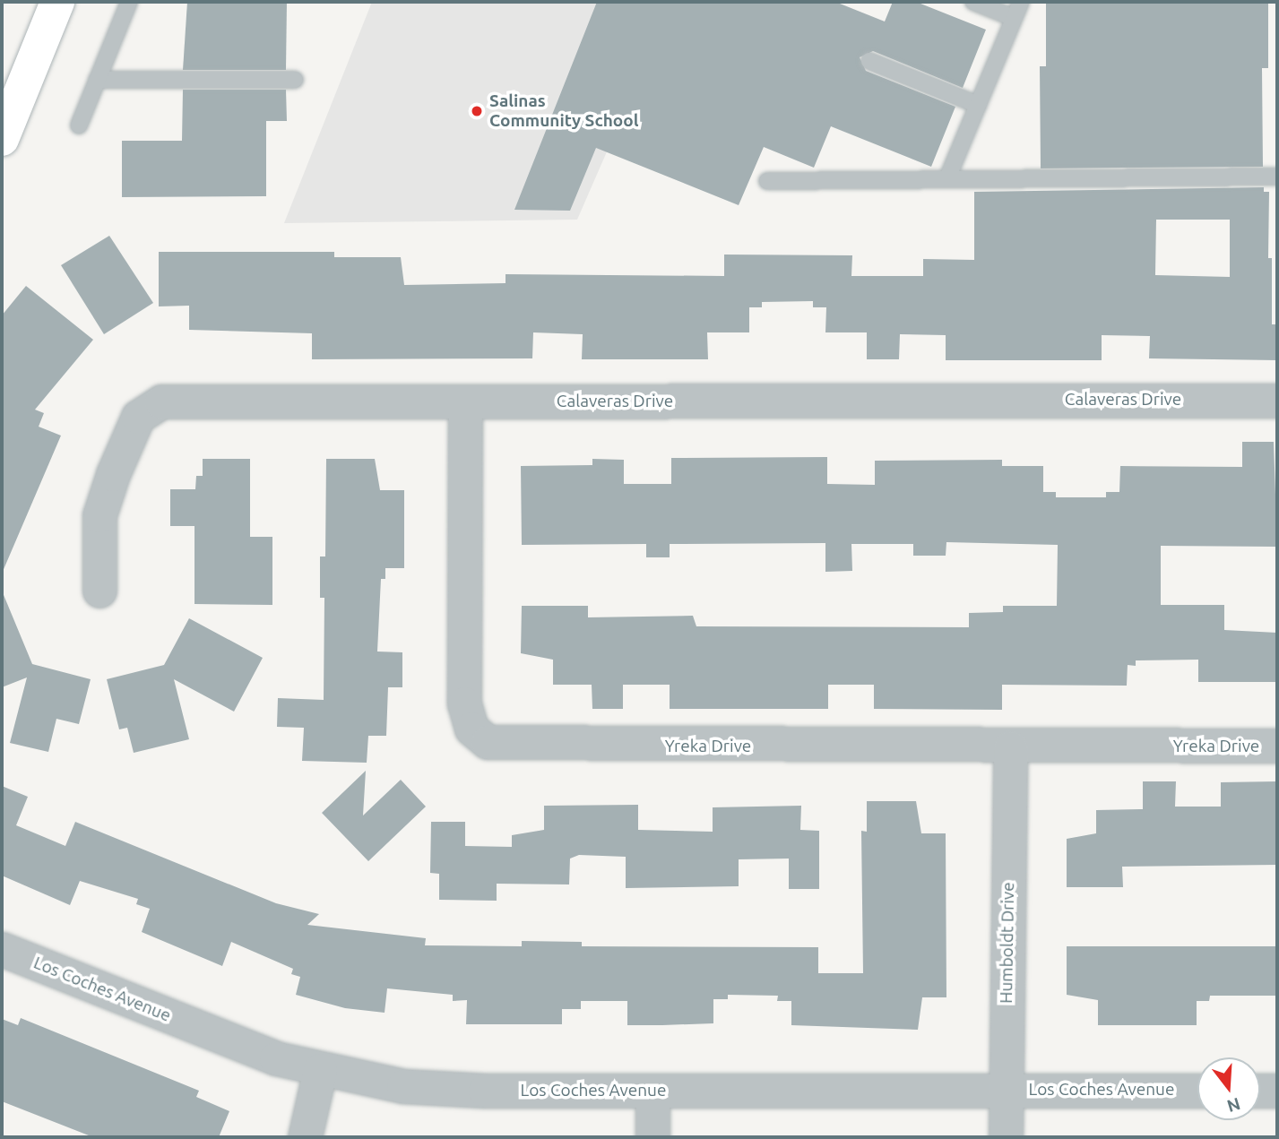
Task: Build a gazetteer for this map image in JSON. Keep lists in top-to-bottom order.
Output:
{
  "streets": {
    "street": [
      "Calaveras Drive",
      "Yreka Drive",
      "Humboldt Drive",
      "Los Coches Avenue"
    ]
  },
  "crossings": [
    ["Calaveras Drive", "Yreka Drive"],
    ["Yreka Drive", "Humboldt Drive"],
    ["Humboldt Drive", "Los Coches Avenue"]
  ],
  "places": ["Salinas Community School"],
  "north": "bottom"
}
